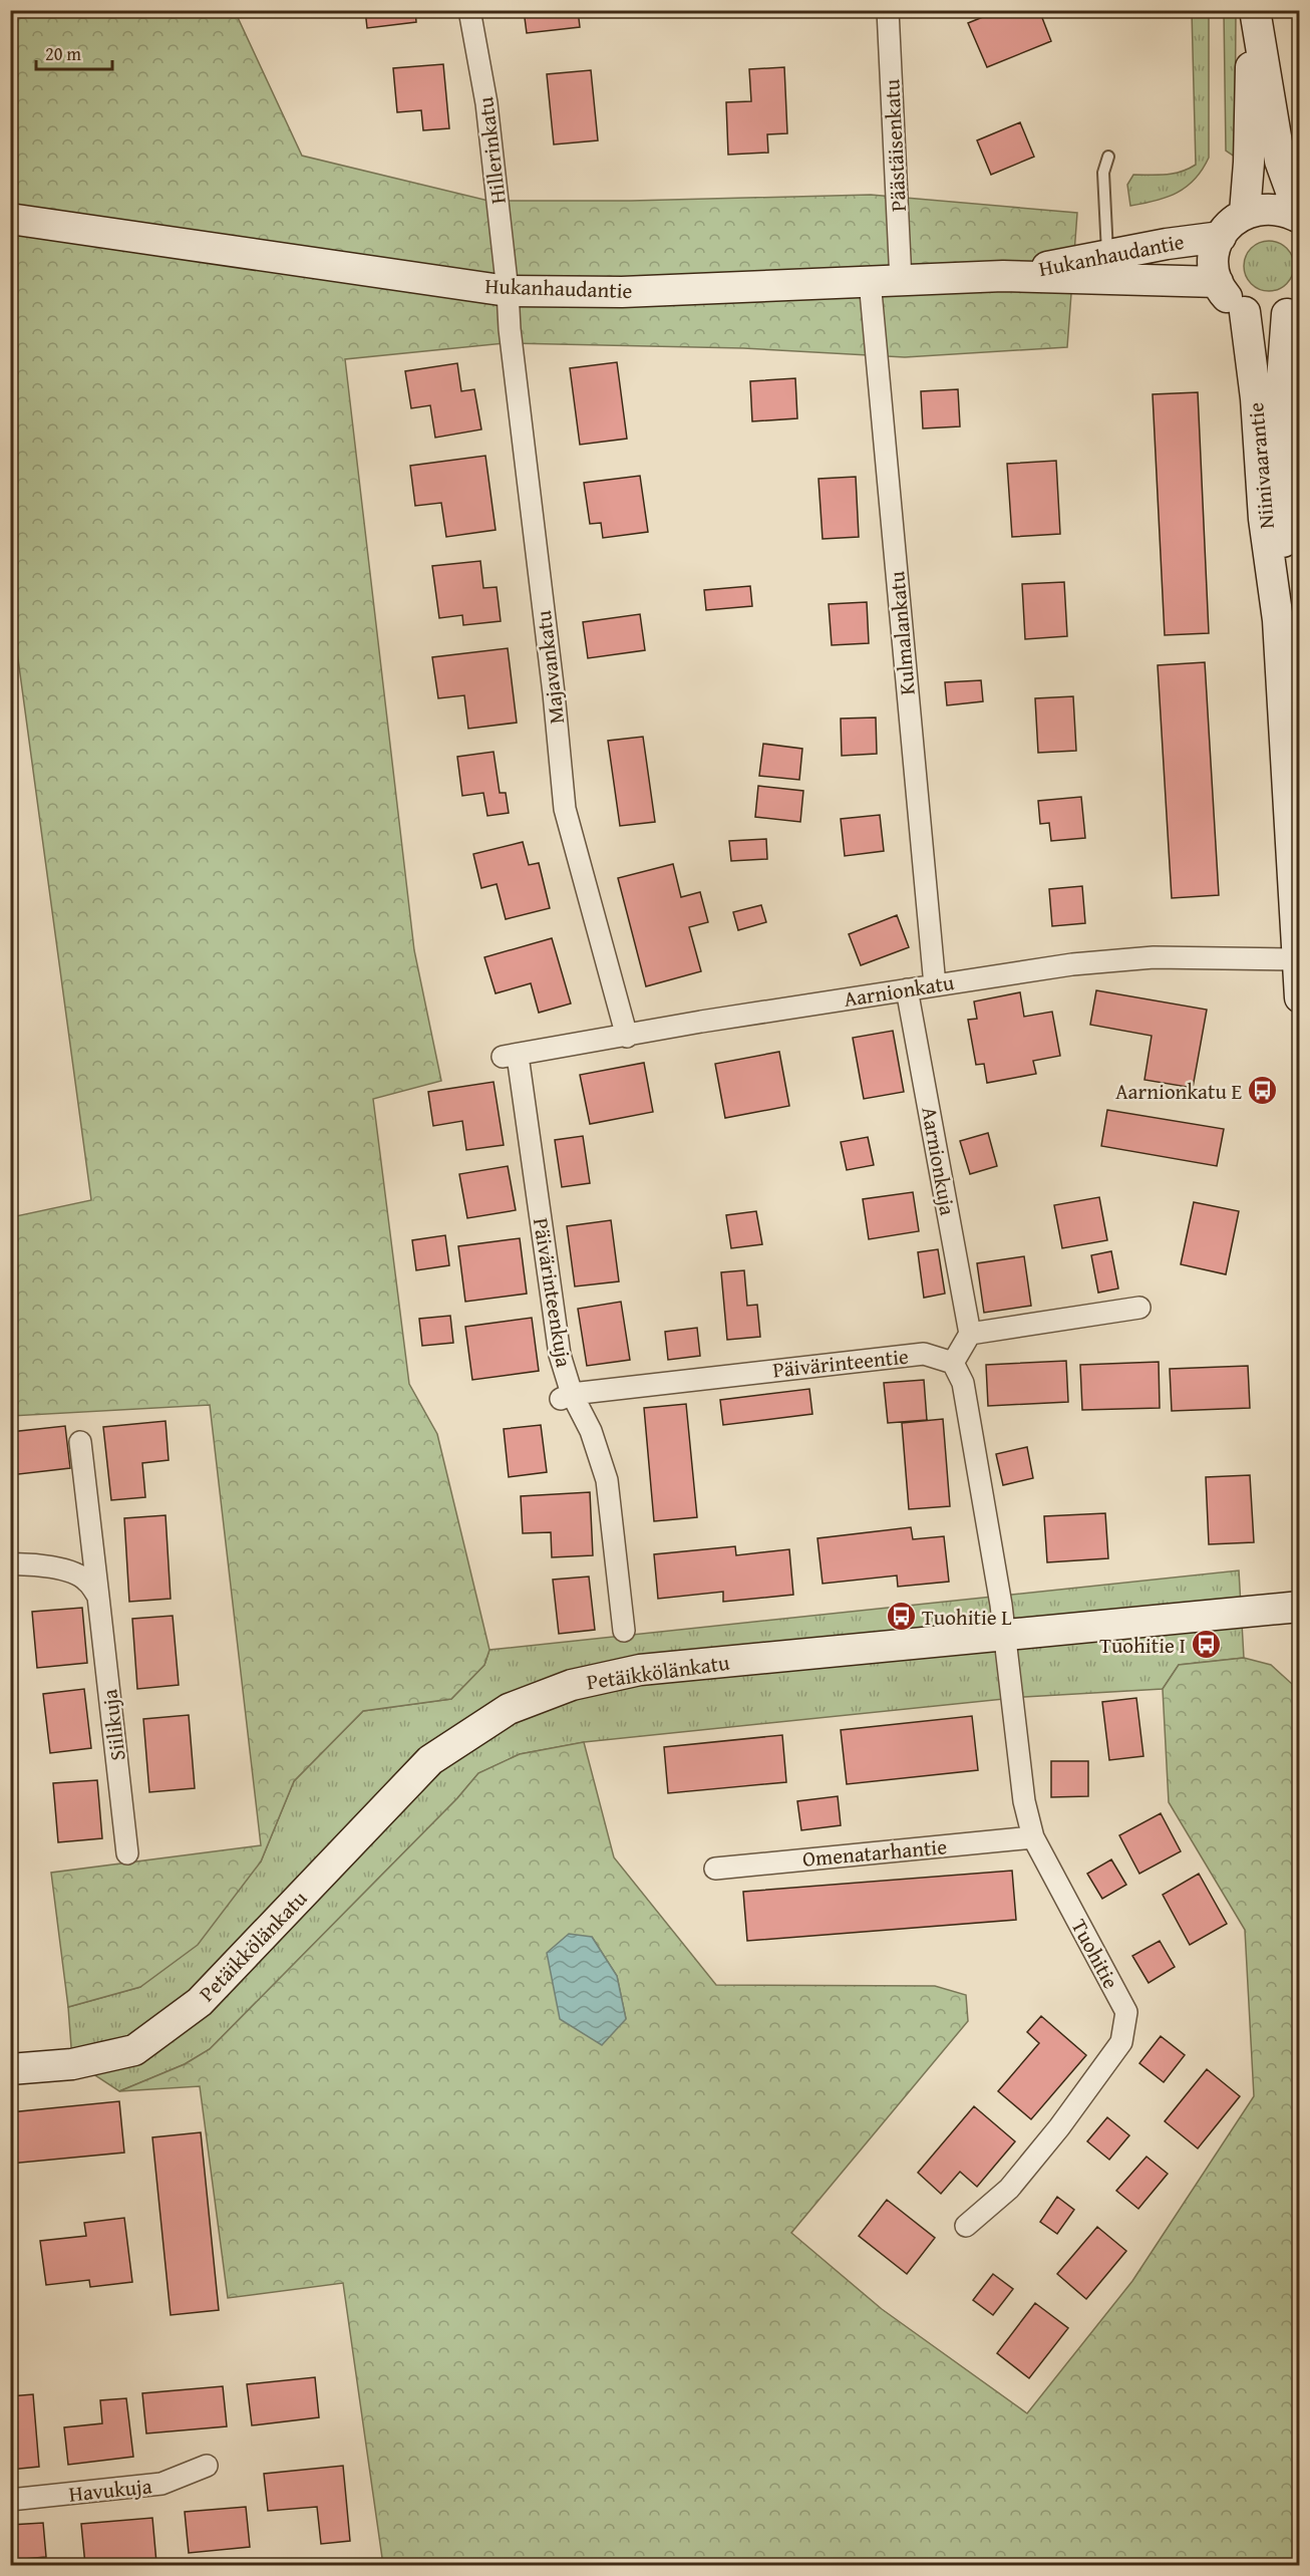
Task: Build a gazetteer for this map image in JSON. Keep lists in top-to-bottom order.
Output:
{
  "streets": {
    "main road": ["Hukanhaudantie", "Niinivaarantie", "Petäikkölänkatu"],
    "street": [
      "Päästäisenkatu",
      "Hillerinkatu",
      "Kulmalankatu",
      "Majavankatu",
      "Aarnionkatu",
      "Aarnionkuja",
      "Päivärinteenkuja",
      "Päivärinteentie",
      "Siilikuja",
      "Omenatarhantie",
      "Tuohitie",
      "Havukuja"
    ]
  },
  "crossings": [
    ["Päästäisenkatu", "Hukanhaudantie"],
    ["Hillerinkatu", "Hukanhaudantie"],
    ["Hillerinkatu", "Majavankatu"],
    ["Hukanhaudantie", "Kulmalankatu"],
    ["Hukanhaudantie", "Majavankatu"],
    ["Niinivaarantie", "Aarnionkatu"],
    ["Kulmalankatu", "Aarnionkatu"],
    ["Majavankatu", "Aarnionkatu"],
    ["Aarnionkatu", "Aarnionkuja"],
    ["Aarnionkatu", "Päivärinteenkuja"],
    ["Päivärinteenkuja", "Päivärinteentie"],
    ["Petäikkölänkatu", "Tuohitie"],
    ["Omenatarhantie", "Tuohitie"]
  ],
  "places": {
    "bus stop": ["Aarnionkatu E", "Tuohitie L", "Tuohitie I"]
  },
  "scale_bar": "20 m"
}
